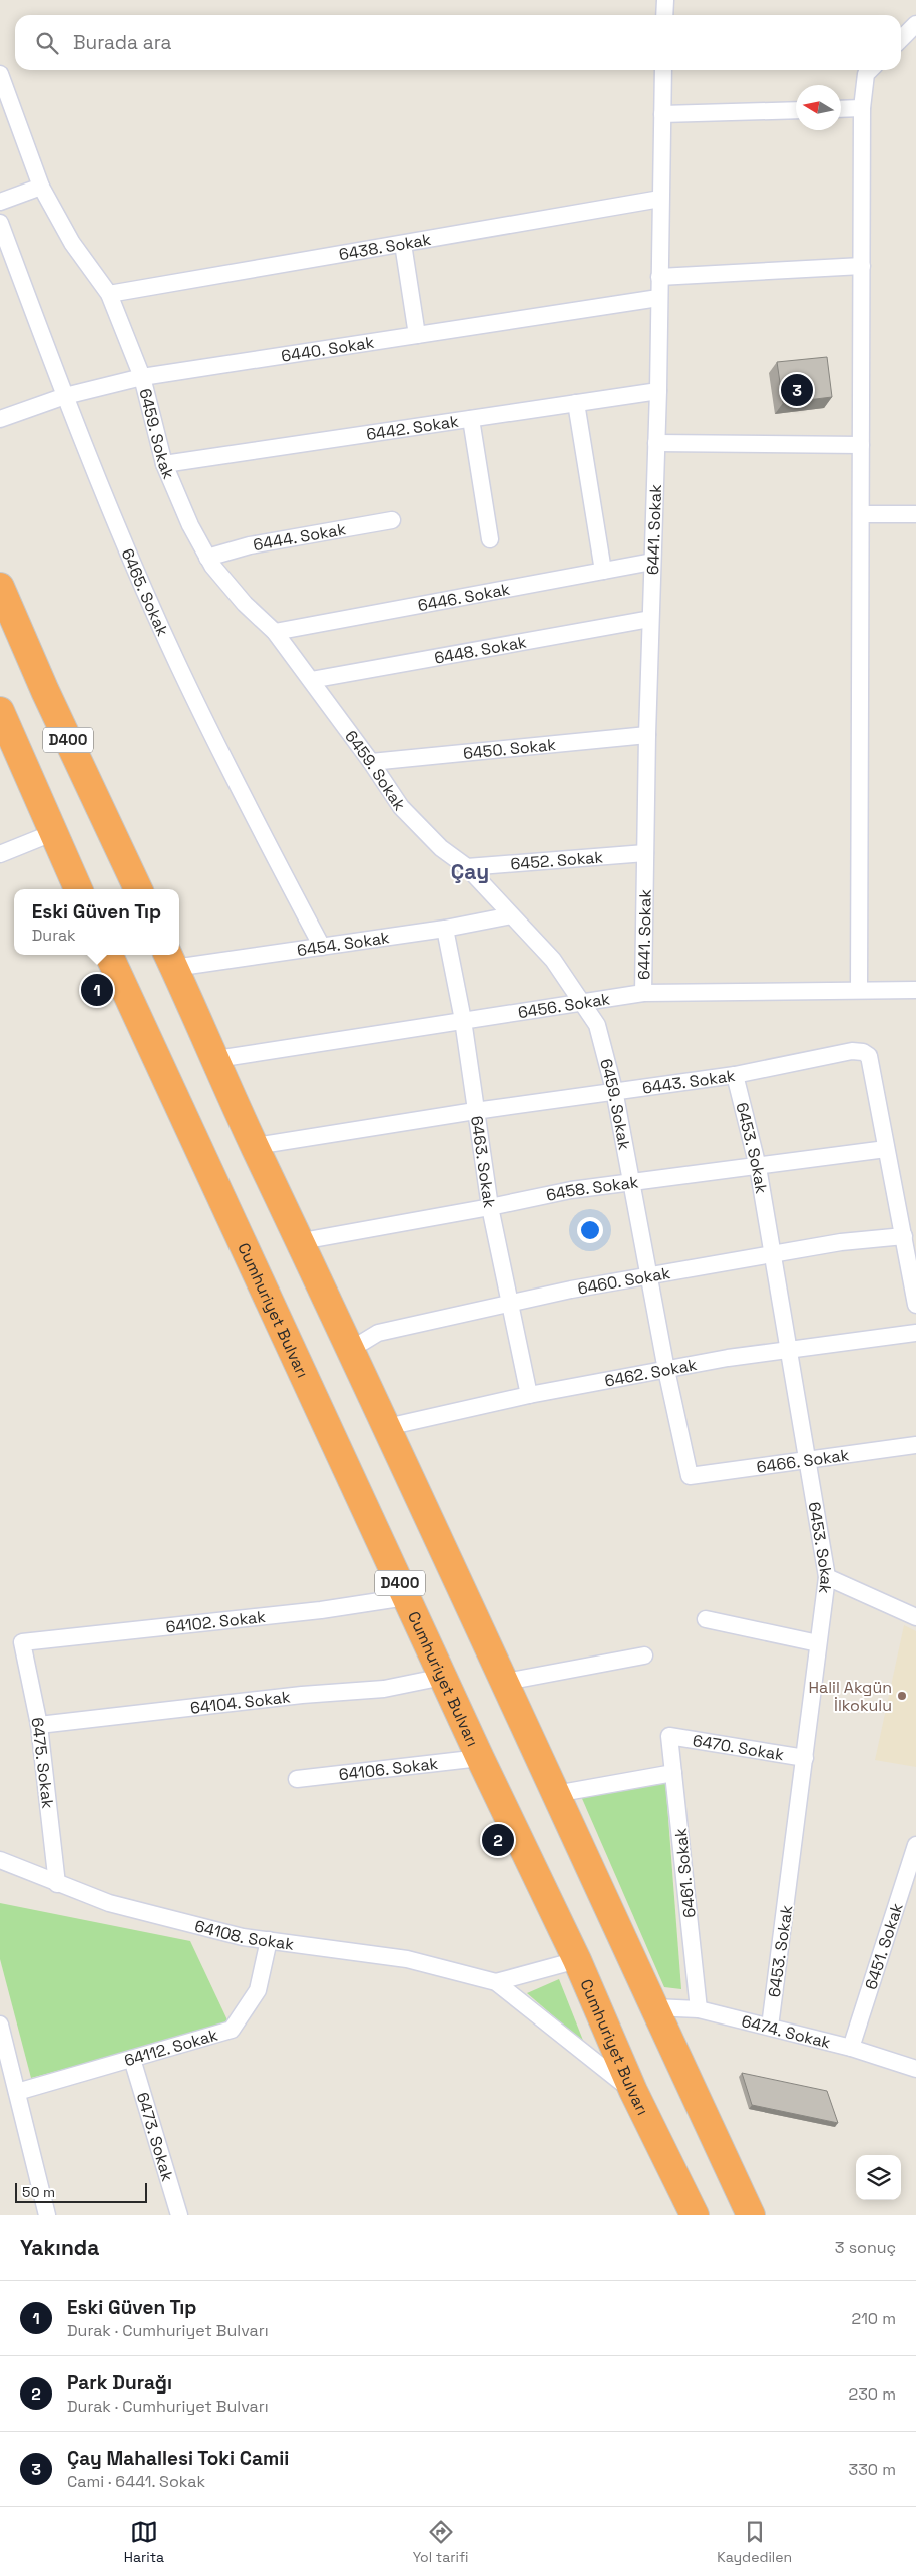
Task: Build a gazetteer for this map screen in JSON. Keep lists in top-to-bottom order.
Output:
{
  "streets": {
    "highway": ["D400", "Cumhuriyet Bulvarı"],
    "street": [
      "6438. Sokak",
      "6440. Sokak",
      "6442. Sokak",
      "6459. Sokak",
      "6441. Sokak",
      "6444. Sokak",
      "6465. Sokak",
      "6446. Sokak",
      "6448. Sokak",
      "6450. Sokak",
      "6452. Sokak",
      "6454. Sokak",
      "6456. Sokak",
      "6443. Sokak",
      "6453. Sokak",
      "6463. Sokak",
      "6458. Sokak",
      "6460. Sokak",
      "6462. Sokak",
      "6466. Sokak",
      "64102. Sokak",
      "64104. Sokak",
      "6470. Sokak",
      "6475. Sokak",
      "64106. Sokak",
      "6461. Sokak",
      "64108. Sokak",
      "6451. Sokak",
      "6474. Sokak",
      "64112. Sokak",
      "6473. Sokak"
    ]
  },
  "crossings": [
    ["6438. Sokak", "6459. Sokak"],
    ["6438. Sokak", "6441. Sokak"],
    ["6440. Sokak", "6459. Sokak"],
    ["6440. Sokak", "6441. Sokak"],
    ["6440. Sokak", "6465. Sokak"],
    ["6442. Sokak", "6459. Sokak"],
    ["6442. Sokak", "6441. Sokak"],
    ["6459. Sokak", "6444. Sokak"],
    ["6459. Sokak", "6446. Sokak"],
    ["6459. Sokak", "6448. Sokak"],
    ["6459. Sokak", "6450. Sokak"],
    ["6459. Sokak", "6452. Sokak"],
    ["6459. Sokak", "6454. Sokak"],
    ["6459. Sokak", "6456. Sokak"],
    ["6459. Sokak", "6443. Sokak"],
    ["6459. Sokak", "6458. Sokak"],
    ["6459. Sokak", "6460. Sokak"],
    ["6459. Sokak", "6462. Sokak"],
    ["6459. Sokak", "6466. Sokak"],
    ["6441. Sokak", "6446. Sokak"],
    ["6441. Sokak", "6448. Sokak"],
    ["6441. Sokak", "6450. Sokak"],
    ["6441. Sokak", "6452. Sokak"],
    ["6441. Sokak", "6456. Sokak"],
    ["6465. Sokak", "6454. Sokak"],
    ["6454. Sokak", "6463. Sokak"],
    ["6456. Sokak", "6463. Sokak"],
    ["6443. Sokak", "6453. Sokak"],
    ["6443. Sokak", "6463. Sokak"],
    ["6443. Sokak", "6458. Sokak"],
    ["6443. Sokak", "6460. Sokak"],
    ["6453. Sokak", "6458. Sokak"],
    ["6453. Sokak", "6460. Sokak"],
    ["6453. Sokak", "6462. Sokak"],
    ["6453. Sokak", "6466. Sokak"],
    ["6453. Sokak", "6470. Sokak"],
    ["6453. Sokak", "6474. Sokak"],
    ["6463. Sokak", "6458. Sokak"],
    ["6463. Sokak", "6460. Sokak"],
    ["6463. Sokak", "6462. Sokak"],
    ["Cumhuriyet Bulvarı", "64102. Sokak"],
    ["Cumhuriyet Bulvarı", "64104. Sokak"],
    ["Cumhuriyet Bulvarı", "64106. Sokak"],
    ["64102. Sokak", "6475. Sokak"],
    ["64104. Sokak", "6475. Sokak"],
    ["6470. Sokak", "6461. Sokak"],
    ["6475. Sokak", "64108. Sokak"],
    ["6461. Sokak", "6474. Sokak"],
    ["64108. Sokak", "64112. Sokak"],
    ["6451. Sokak", "6474. Sokak"],
    ["64112. Sokak", "6473. Sokak"]
  ],
  "districts": ["Çay"],
  "places": ["Halil Akgün İlkokulu"],
  "scale_bar": "50 m",
  "north": "left",
  "page": {
    "search": "Burada ara",
    "pins": ["3", "1", "2"],
    "popup": ["Eski Güven Tıp", "Durak"],
    "scale": "50 m",
    "heading": ["Yakında", "3 sonuç"],
    "list": [
      {
        "mark": "1",
        "name": "Eski Güven Tıp",
        "note": "Durak · Cumhuriyet Bulvarı",
        "value": "210 m"
      },
      {
        "mark": "2",
        "name": "Park Durağı",
        "note": "Durak · Cumhuriyet Bulvarı",
        "value": "230 m"
      },
      {
        "mark": "3",
        "name": "Çay Mahallesi Toki Camii",
        "note": "Cami · 6441. Sokak",
        "value": "330 m"
      }
    ],
    "nav": ["Harita", "Yol tarifi", "Kaydedilen"]
  }
}
